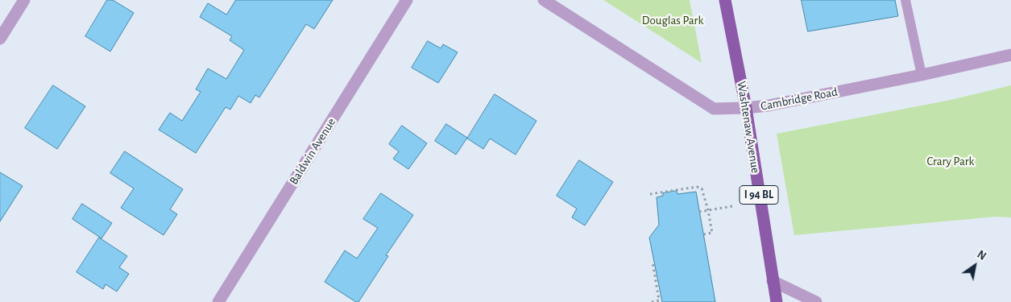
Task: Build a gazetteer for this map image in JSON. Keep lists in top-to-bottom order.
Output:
{
  "streets": {
    "main road": ["Washtenaw Avenue", "I 94 BL"],
    "street": ["Cambridge Road", "Baldwin Avenue"]
  },
  "crossings": [
    ["Cambridge Road", "Washtenaw Avenue"]
  ],
  "parks": ["Douglas Park", "Crary Park"],
  "north": "top right"
}
